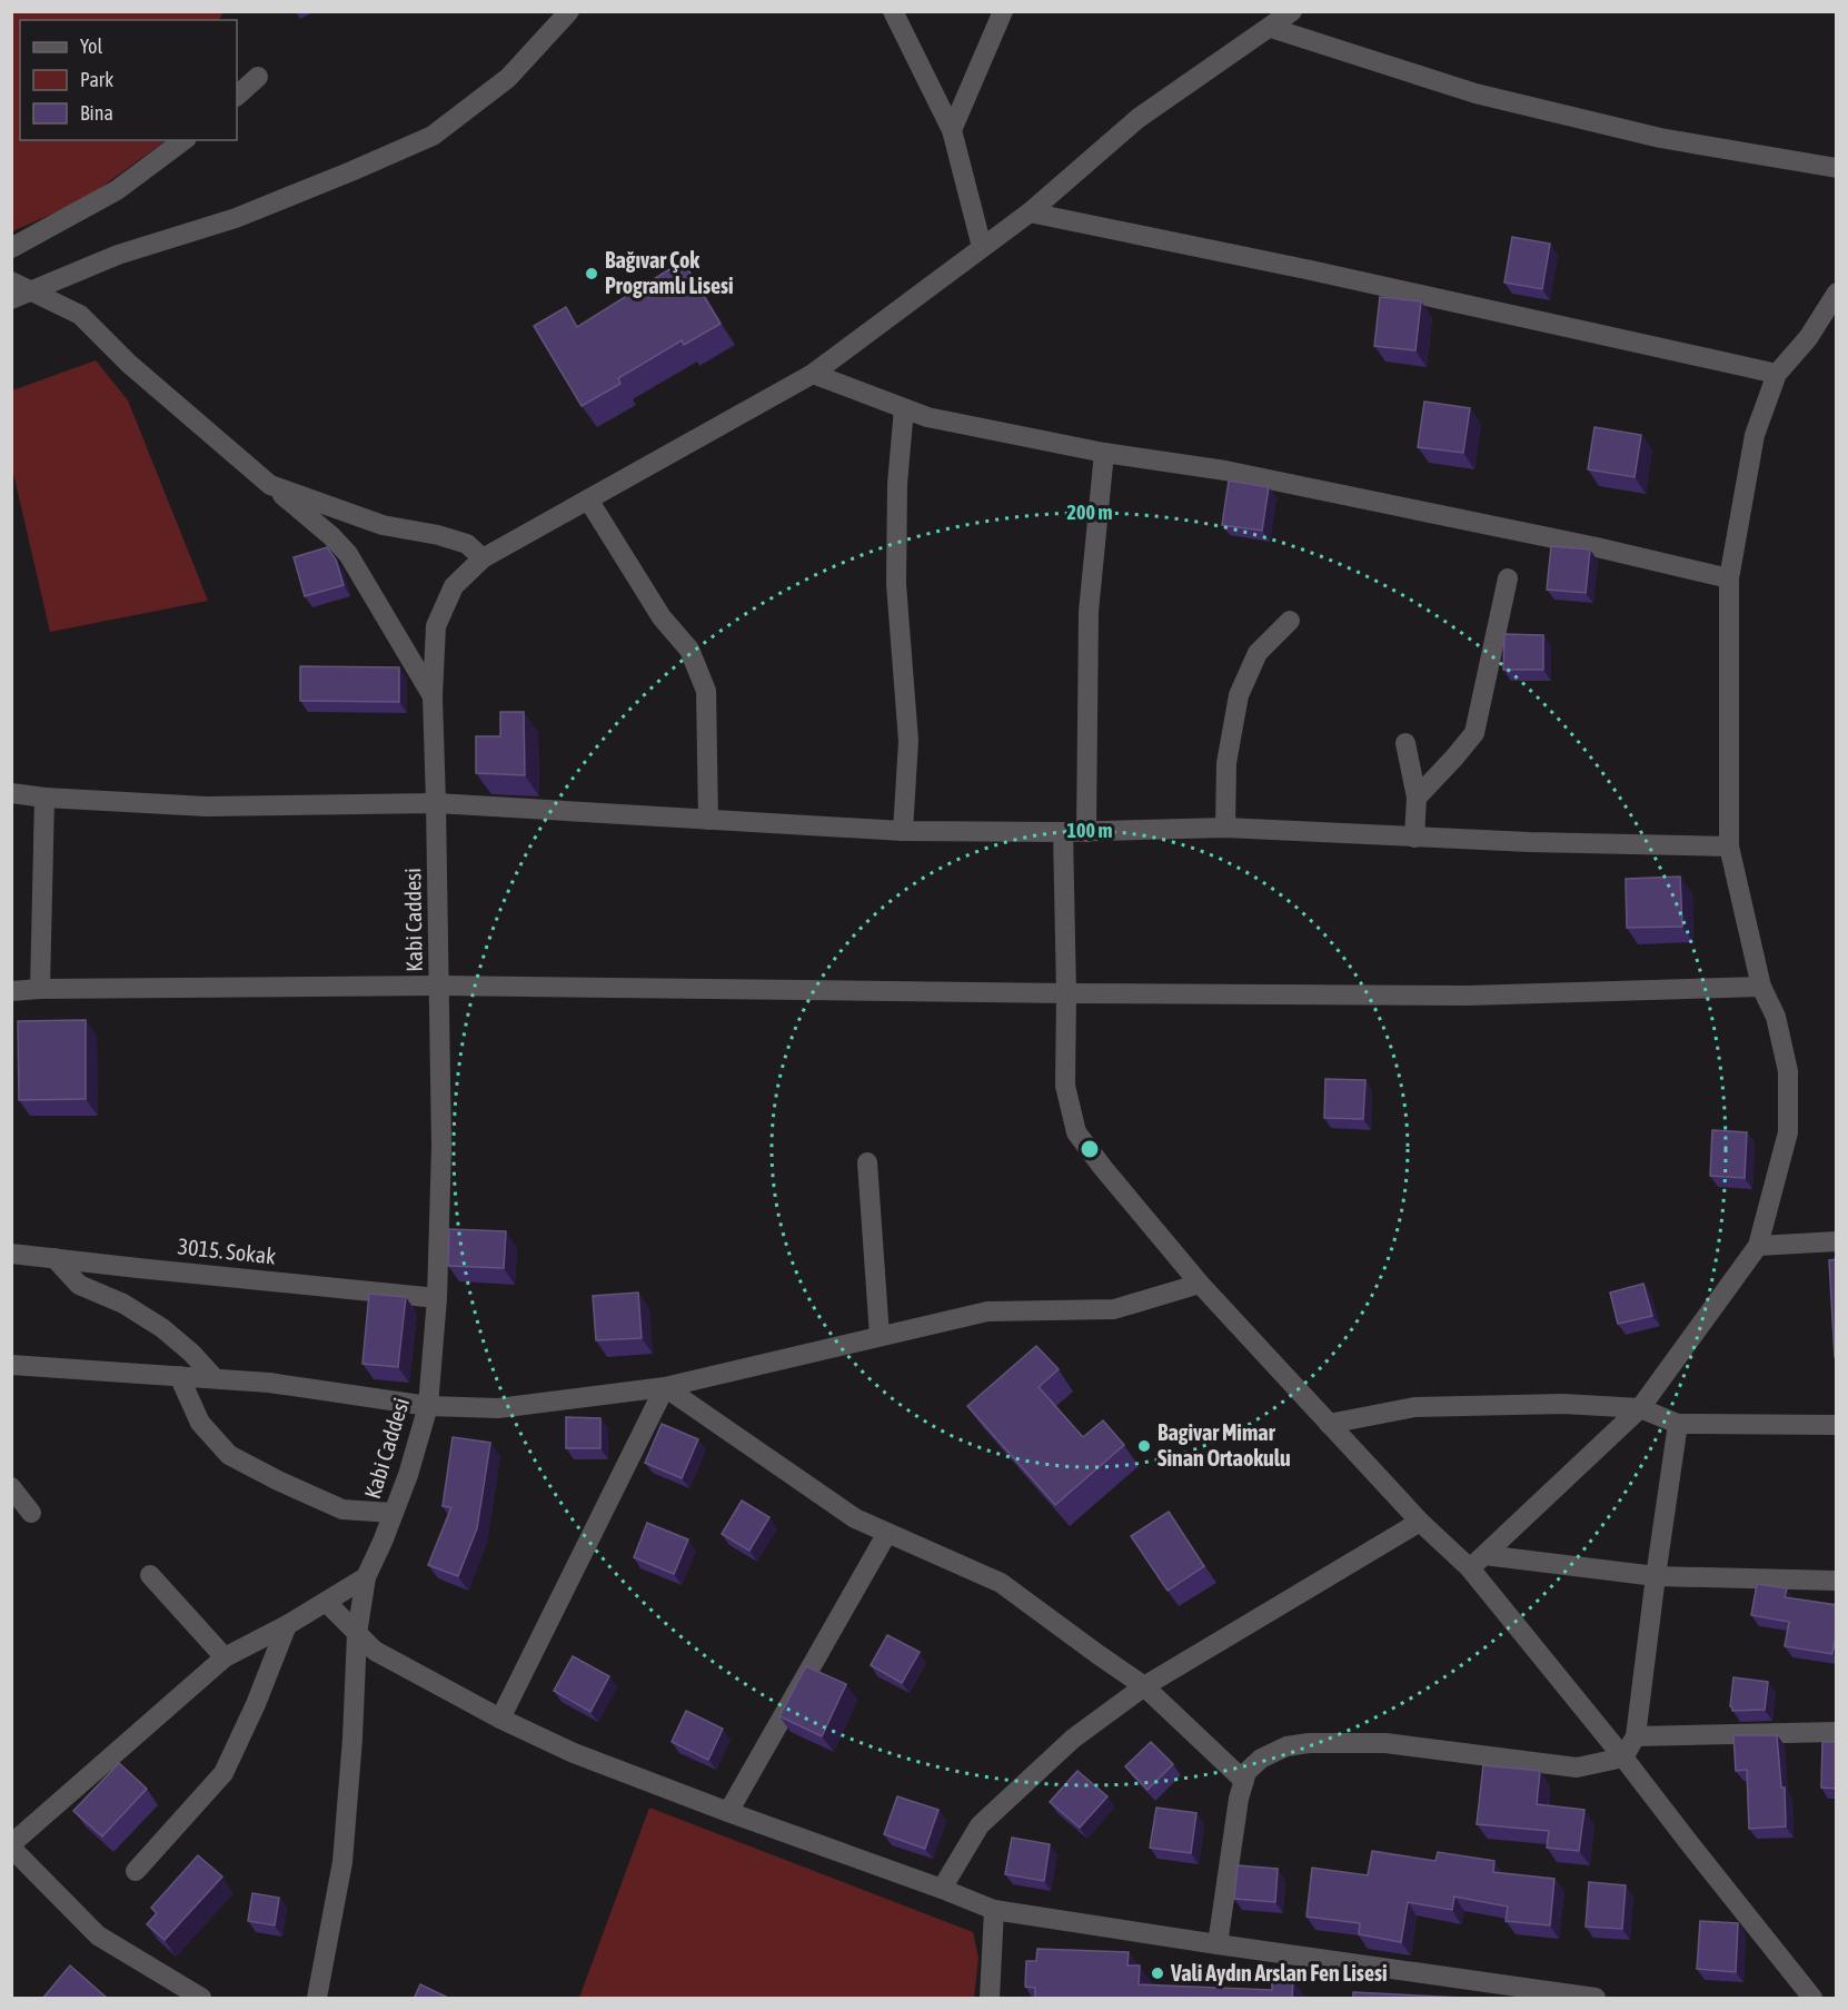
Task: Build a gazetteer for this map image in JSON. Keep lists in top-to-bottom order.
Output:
{
  "streets": {
    "street": ["Kabi Caddesi", "3015. Sokak"]
  },
  "crossings": [
    ["Kabi Caddesi", "3015. Sokak"]
  ],
  "places": ["Bağıvar Çok Programlı Lisesi", "Bagivar Mimar Sinan Ortaokulu", "Vali Aydın Arslan Fen Lisesi"],
  "legend": ["Yol", "Park", "Bina"],
  "rings": ["200 m", "100 m"]
}
